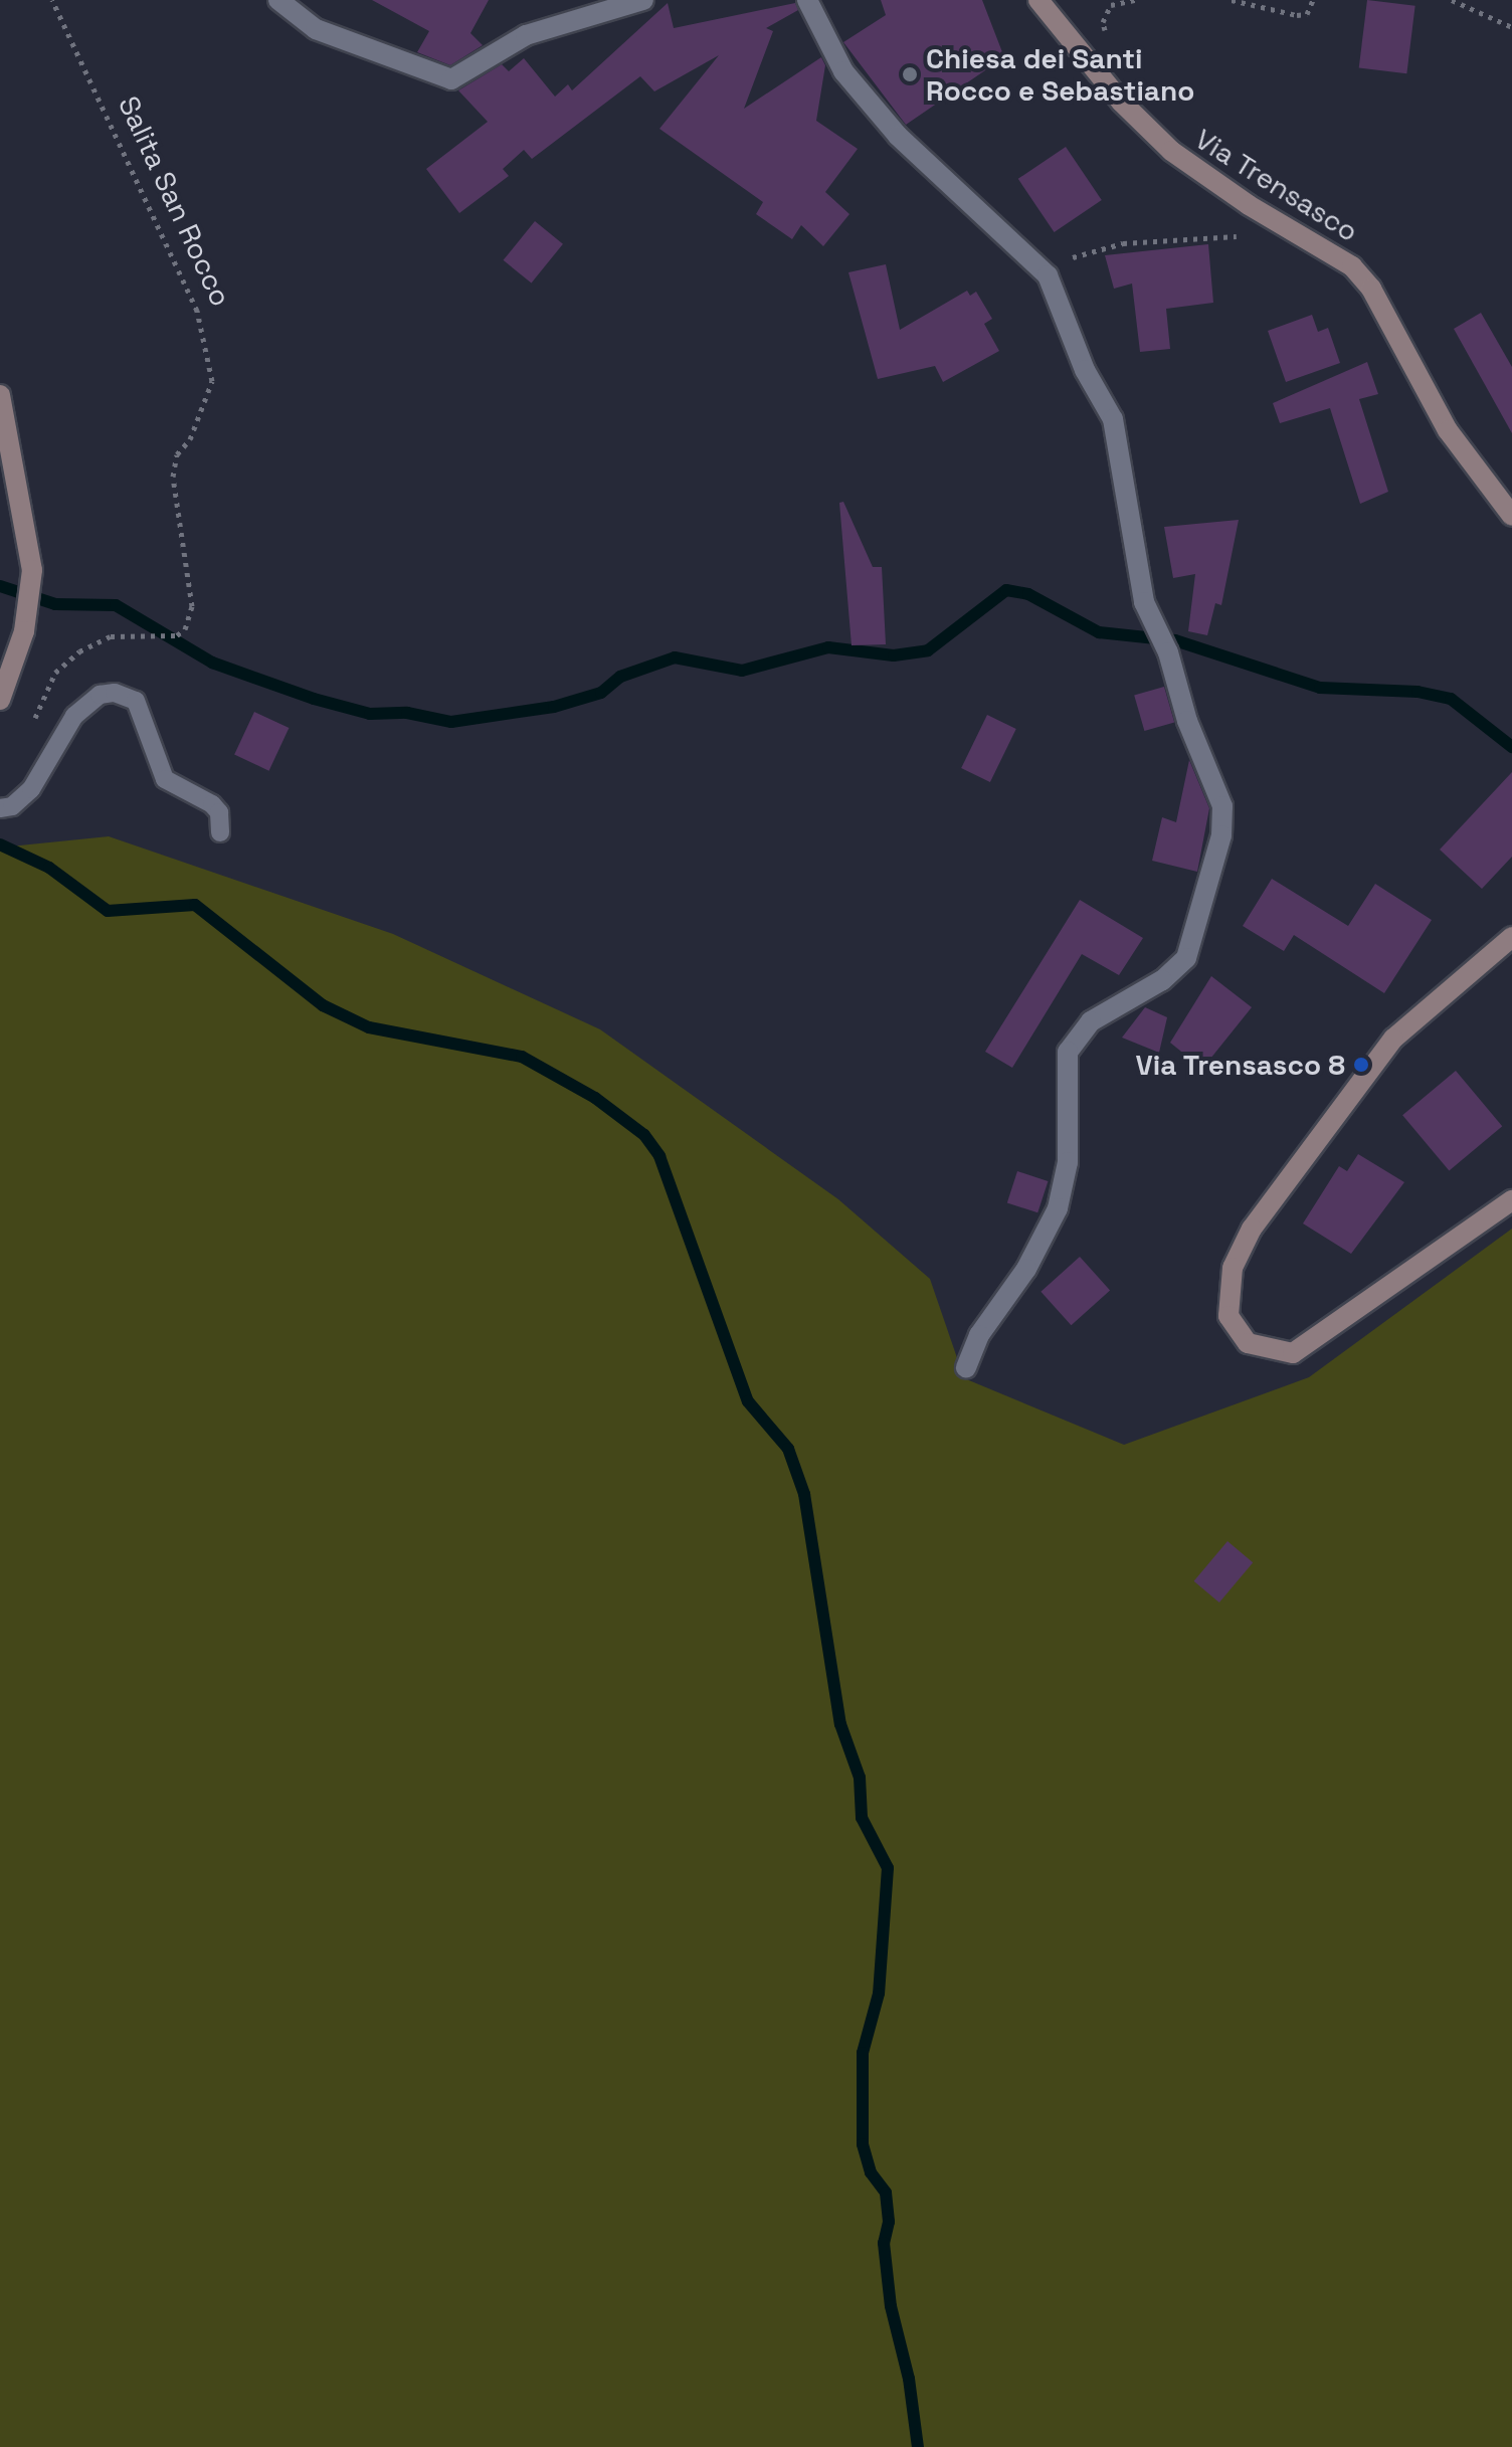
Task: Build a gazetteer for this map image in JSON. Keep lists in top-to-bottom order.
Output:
{
  "streets": {
    "main road": ["Via Trensasco"],
    "path": ["Salita San Rocco"]
  },
  "places": ["Chiesa dei Santi Rocco e Sebastiano", "Via Trensasco 8"]
}
